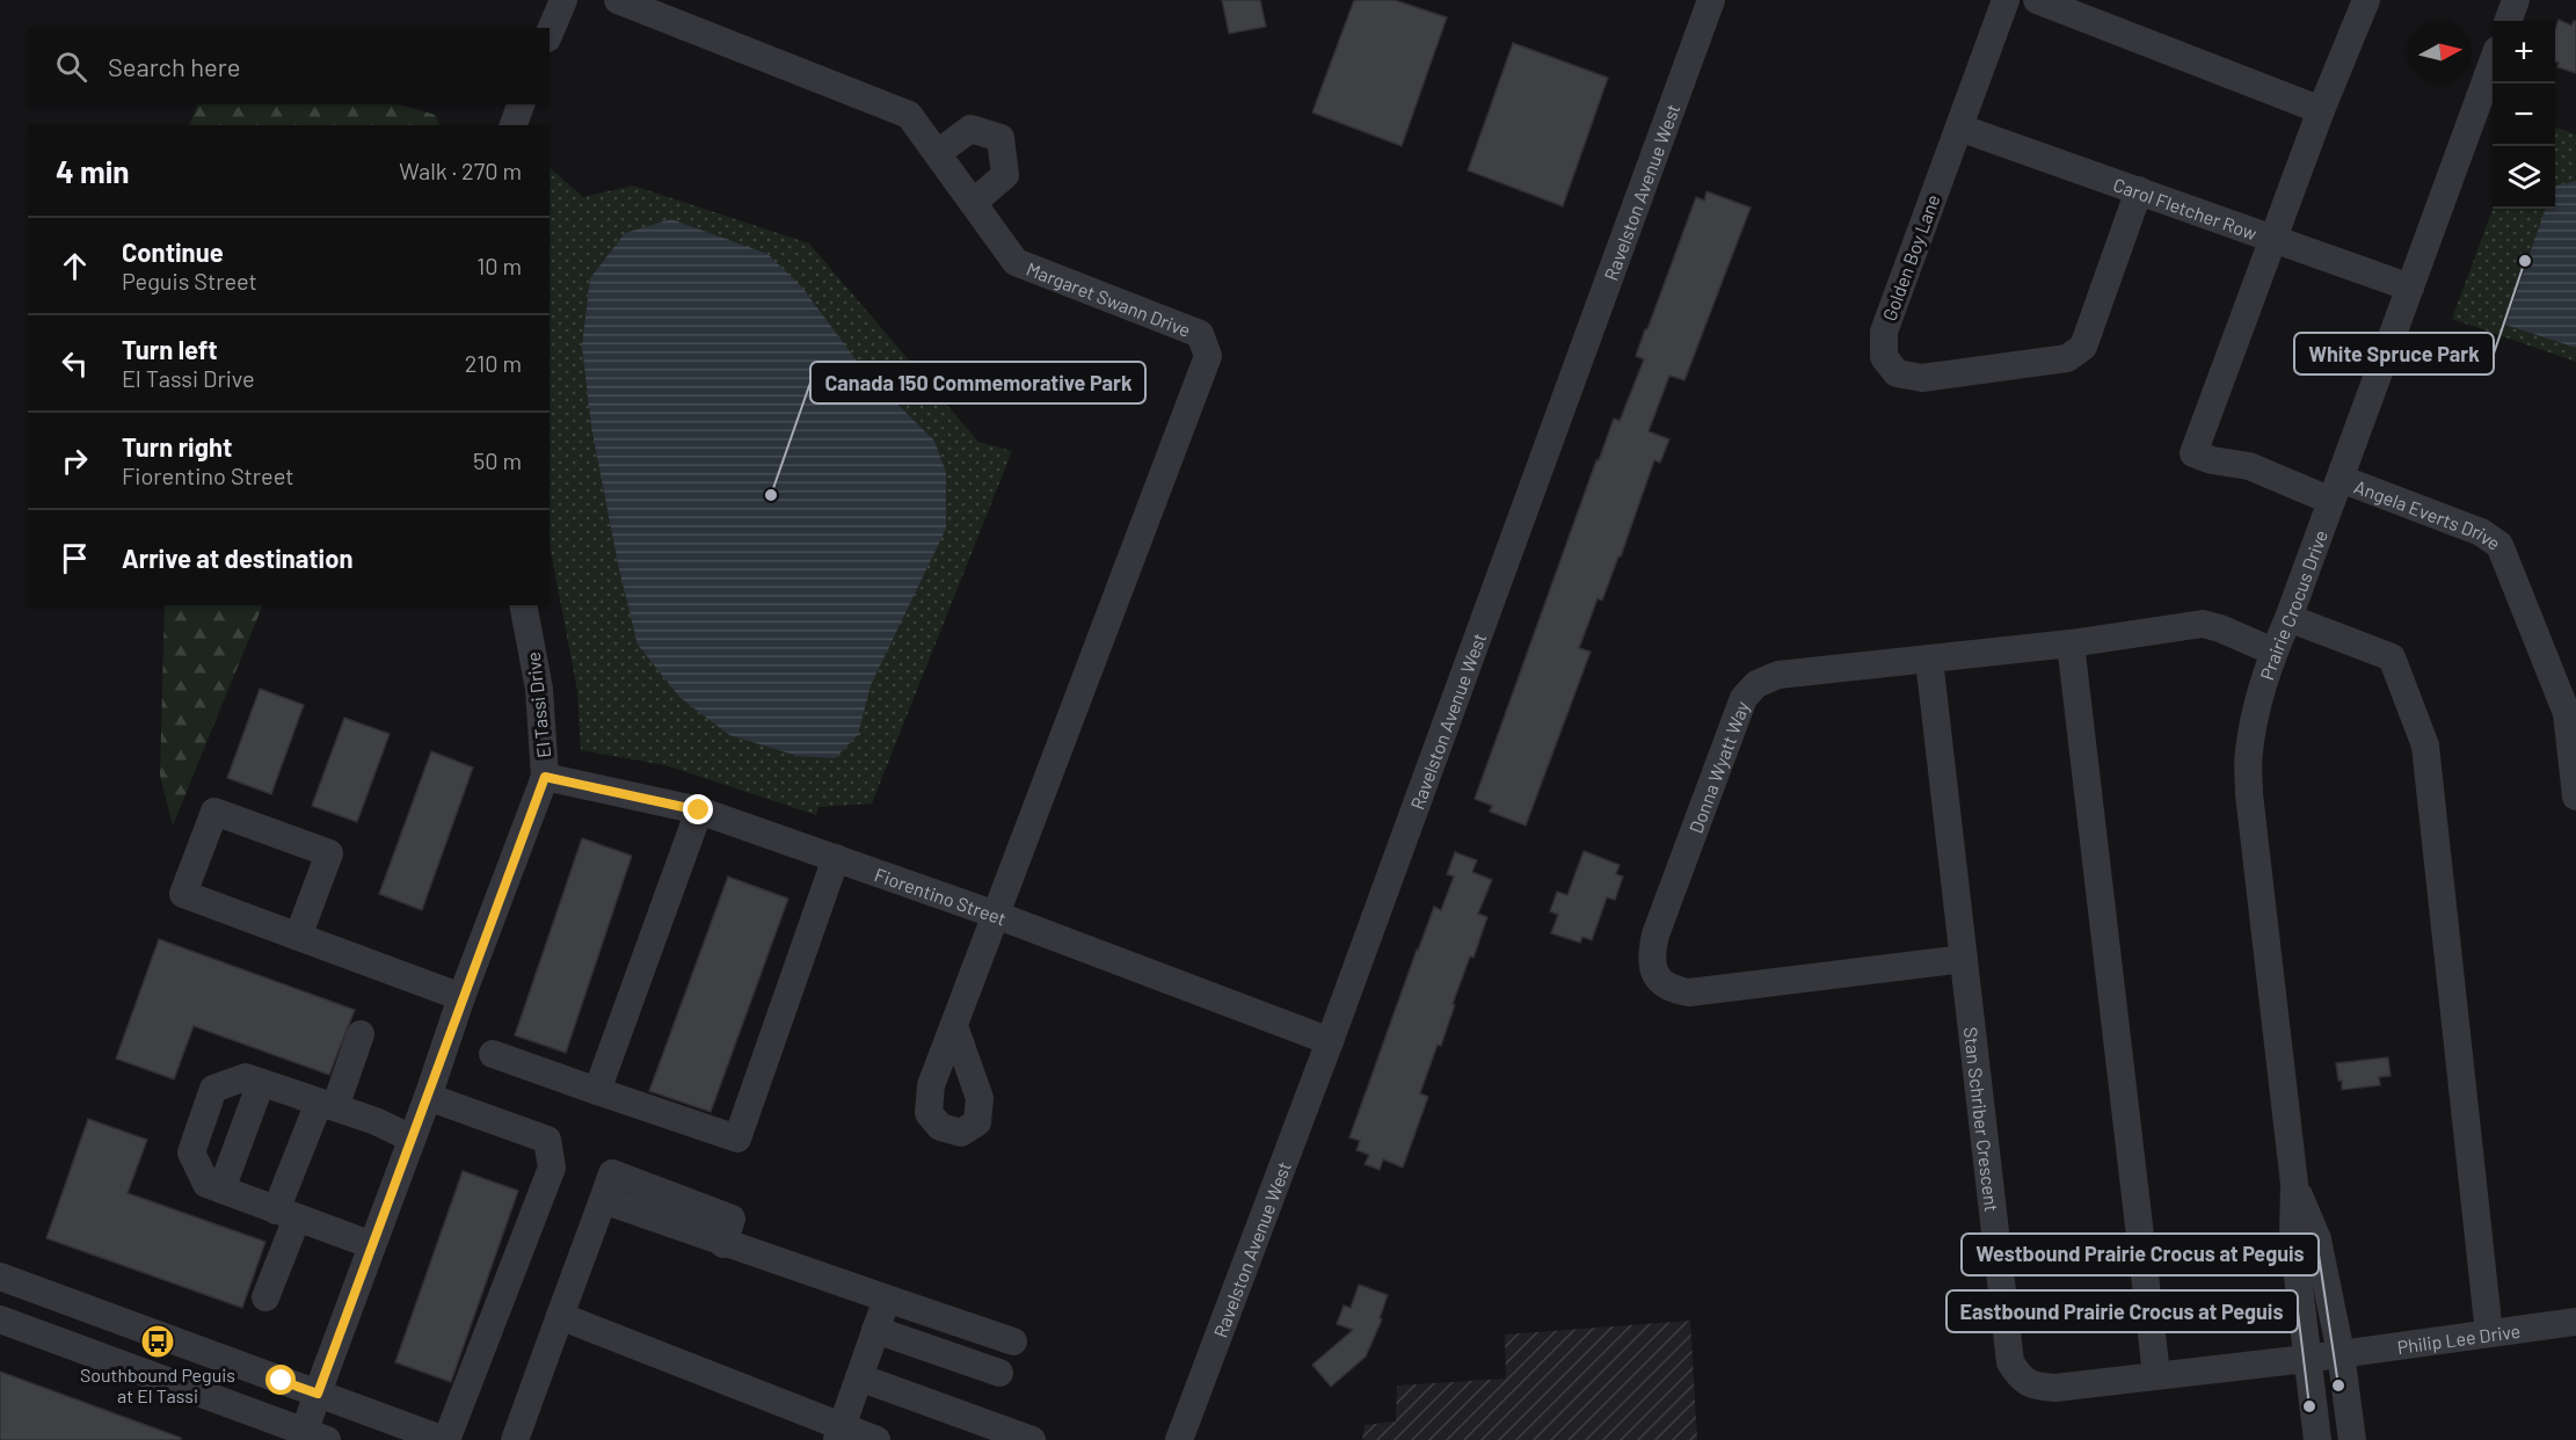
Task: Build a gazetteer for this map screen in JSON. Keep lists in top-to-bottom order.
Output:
{
  "streets": {
    "street": [
      "Ravelston Avenue West",
      "Carol Fletcher Row",
      "Golden Boy Lane",
      "Margaret Swann Drive",
      "Angela Everts Drive",
      "Prairie Crocus Drive",
      "El Tassi Drive",
      "Donna Wyatt Way",
      "Fiorentino Street",
      "Stan Schriber Crescent",
      "Philip Lee Drive"
    ]
  },
  "crossings": [
    ["Ravelston Avenue West", "Fiorentino Street"],
    ["Carol Fletcher Row", "Golden Boy Lane"],
    ["Carol Fletcher Row", "Angela Everts Drive"],
    ["Carol Fletcher Row", "Prairie Crocus Drive"],
    ["Margaret Swann Drive", "Fiorentino Street"],
    ["Angela Everts Drive", "Prairie Crocus Drive"],
    ["Prairie Crocus Drive", "Donna Wyatt Way"],
    ["Prairie Crocus Drive", "Stan Schriber Crescent"],
    ["Prairie Crocus Drive", "Philip Lee Drive"],
    ["El Tassi Drive", "Fiorentino Street"],
    ["Donna Wyatt Way", "Stan Schriber Crescent"],
    ["Stan Schriber Crescent", "Philip Lee Drive"]
  ],
  "places": {
    "other": [
      "White Spruce Park",
      "Canada 150 Commemorative Park",
      "Westbound Prairie Crocus at Peguis",
      "Eastbound Prairie Crocus at Peguis"
    ],
    "bus stop": ["Southbound Peguis at El Tassi"]
  },
  "north": "right",
  "page": {
    "map_buttons": ["+", "−"],
    "search": "Search here",
    "heading": ["4 min", "Walk · 270 m"],
    "list": [
      ["Continue", "Peguis Street", "10 m"],
      ["Turn left", "El Tassi Drive", "210 m"],
      ["Turn right", "Fiorentino Street", "50 m"],
      "Arrive at destination"
    ]
  }
}
